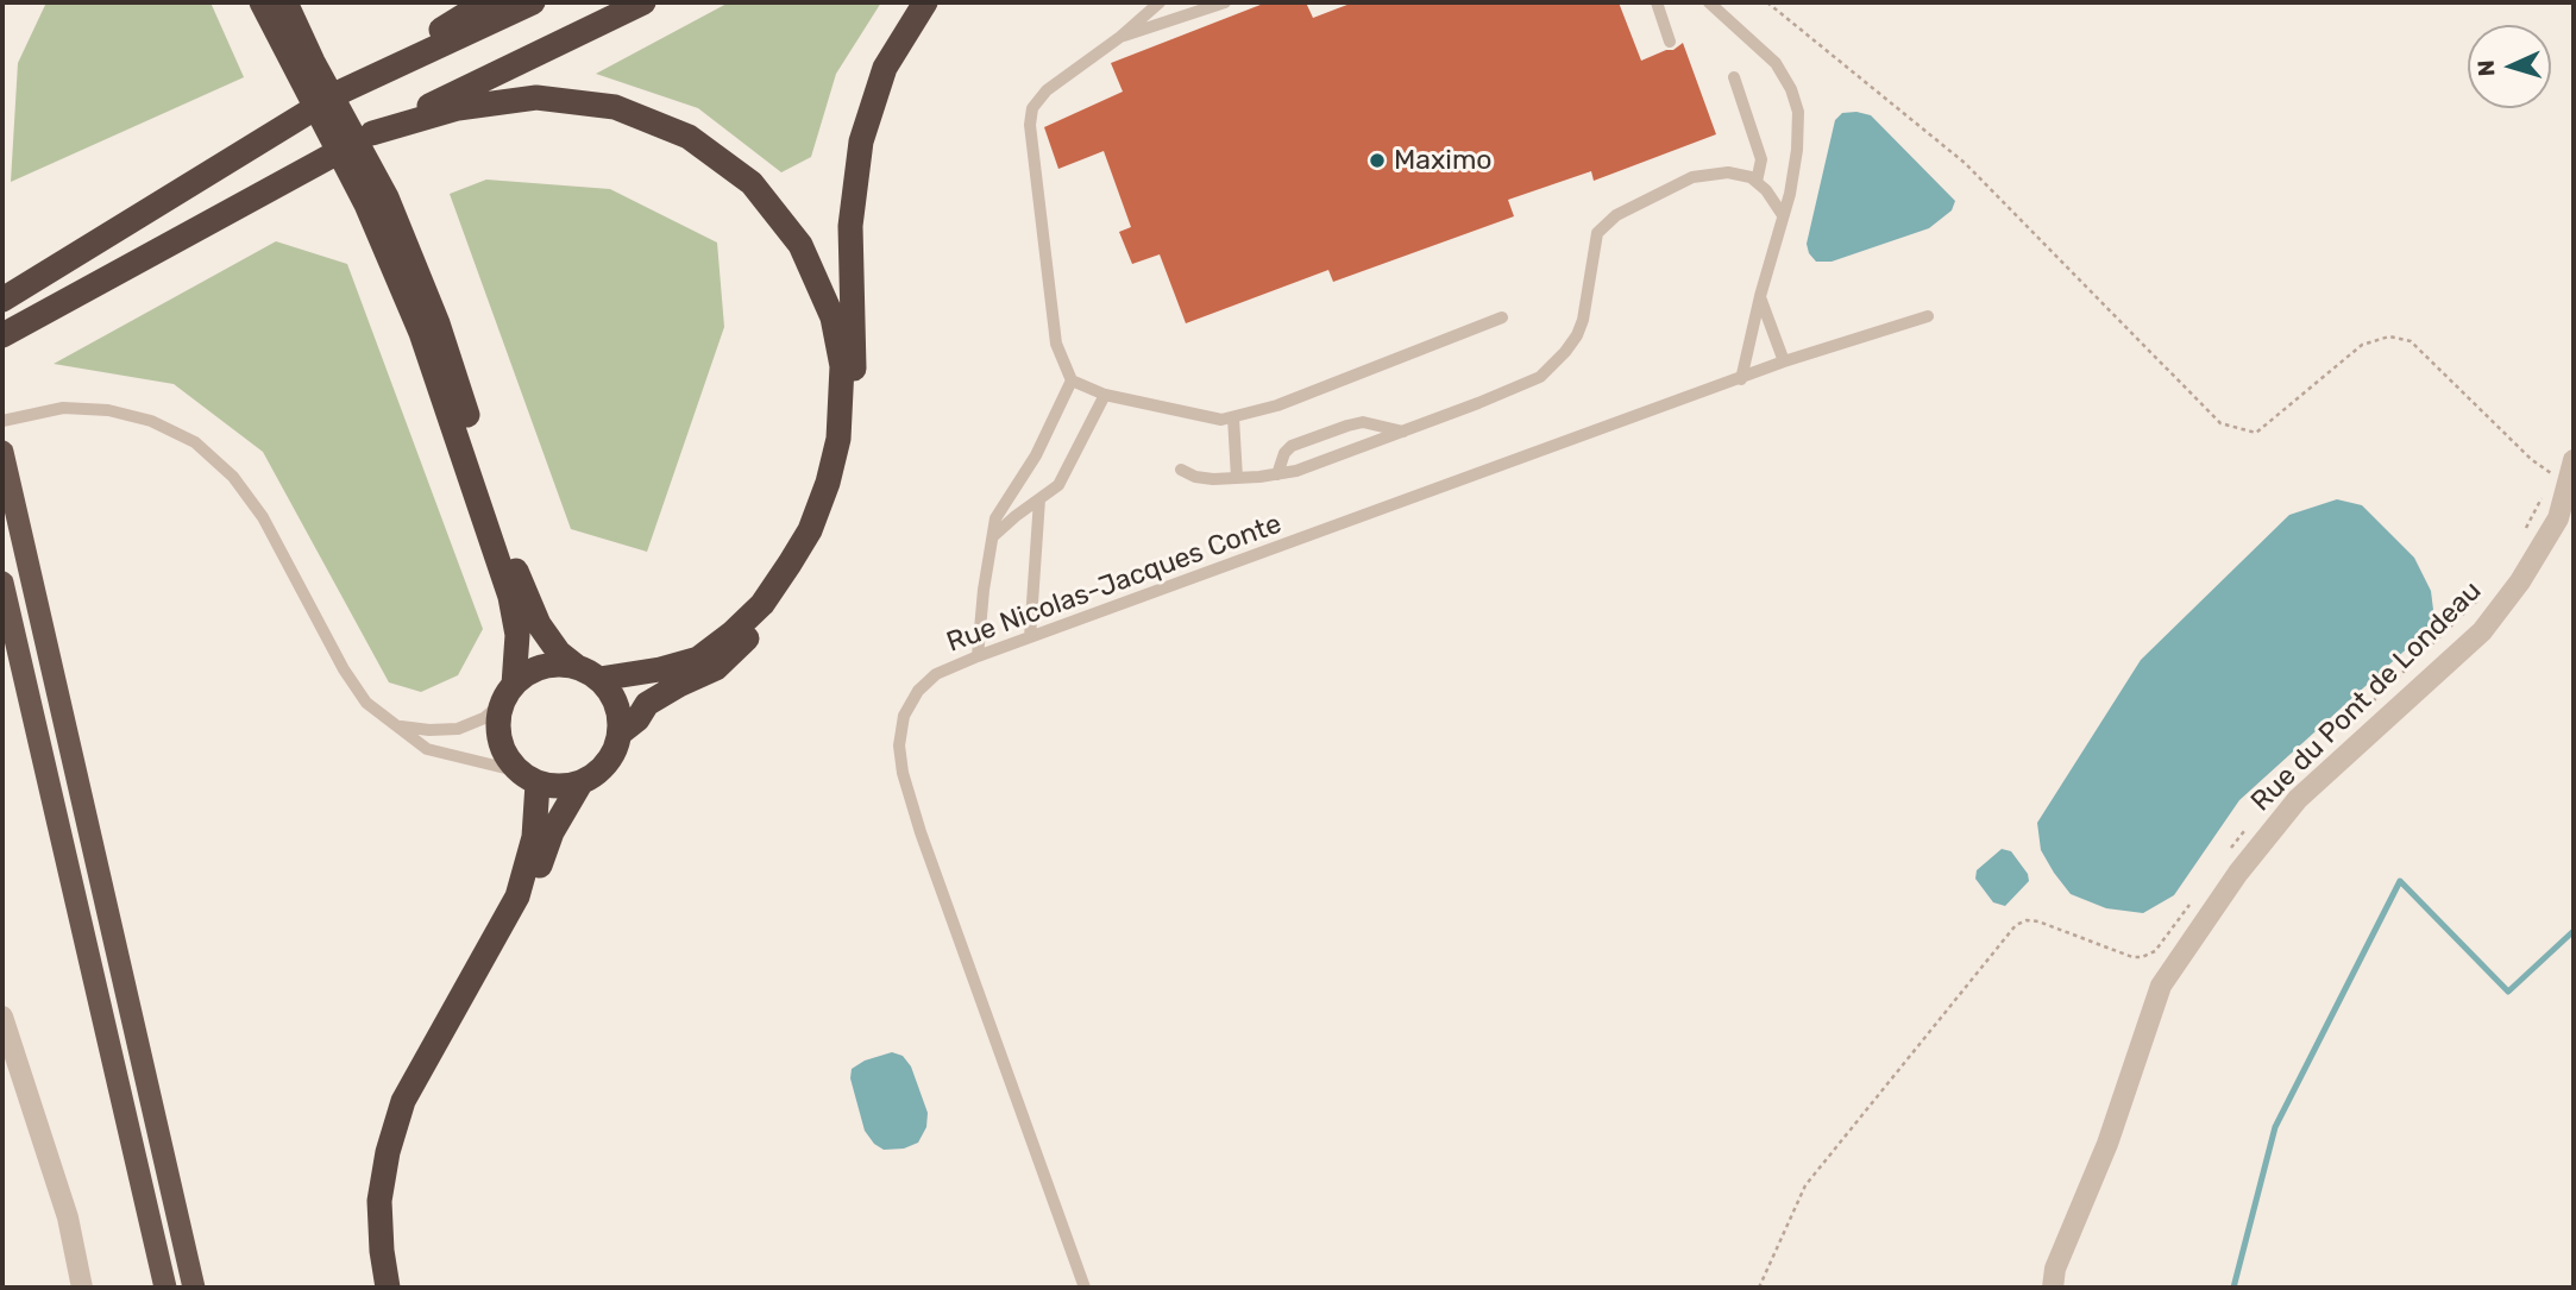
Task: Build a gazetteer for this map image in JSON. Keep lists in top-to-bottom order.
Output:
{
  "streets": {
    "street": ["Rue du Pont de Londeau"],
    "lane": ["Rue Nicolas-Jacques Conte"]
  },
  "places": ["Maximo"],
  "north": "left"
}
